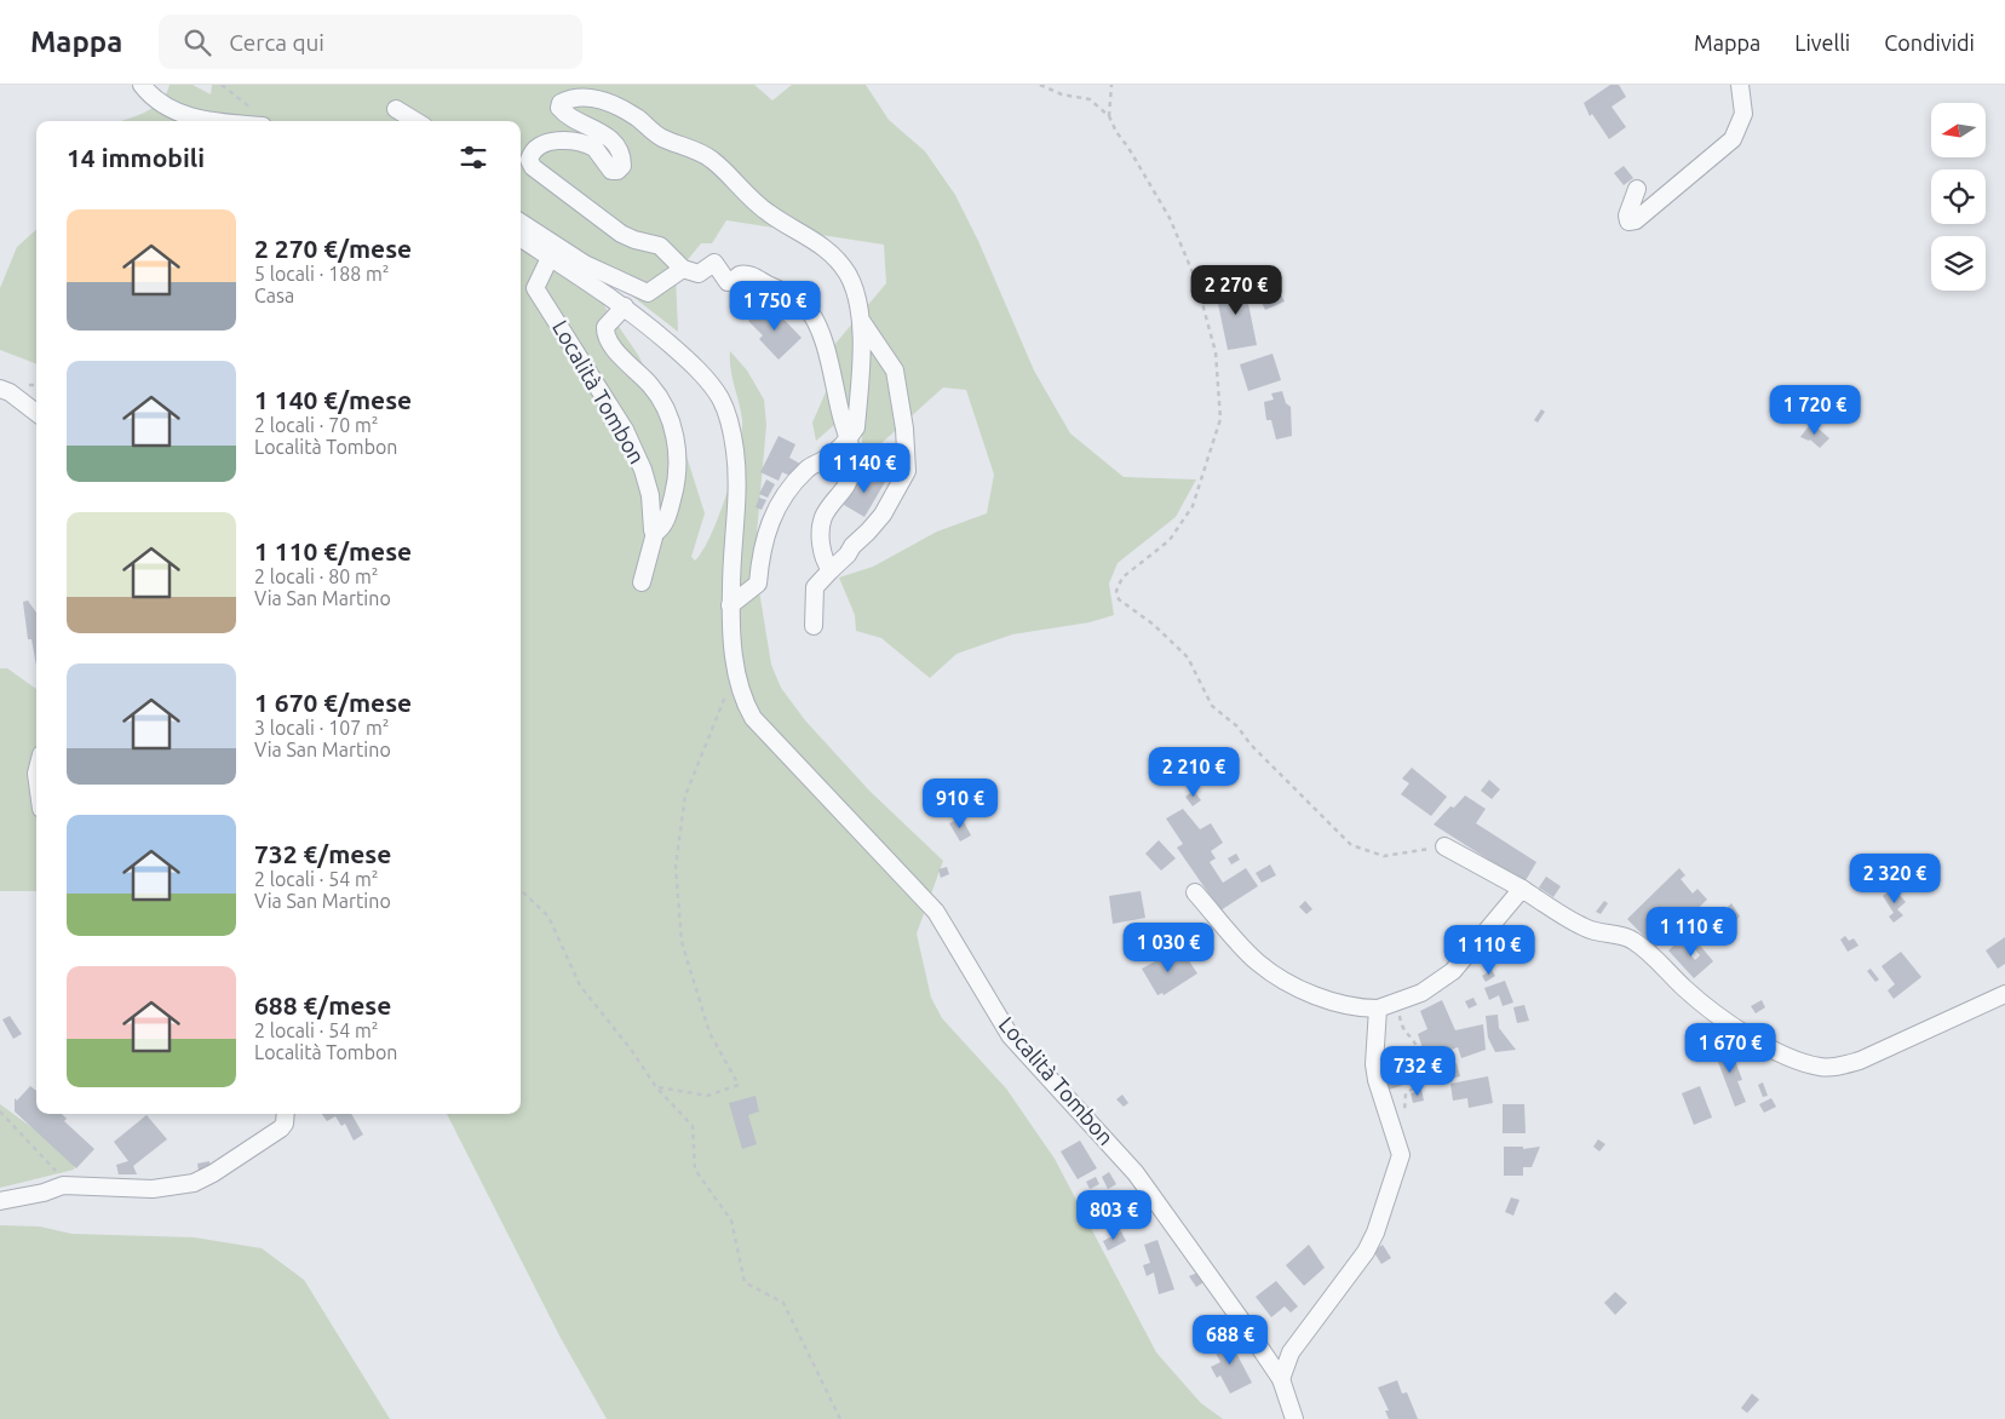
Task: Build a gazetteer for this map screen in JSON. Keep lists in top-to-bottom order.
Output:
{
  "streets": {
    "street": ["Località Tombon"]
  },
  "north": "left",
  "page": {
    "header": "Mappa",
    "search": "Cerca qui",
    "nav": ["Mappa", "Livelli", "Condividi"],
    "heading": "14 immobili",
    "list": [
      {
        "name": "2 270 €/mese",
        "note": "5 locali · 188 m² · Casa"
      },
      {
        "name": "1 140 €/mese",
        "note": "2 locali · 70 m² · Località Tombon"
      },
      {
        "name": "1 110 €/mese",
        "note": "2 locali · 80 m² · Via San Martino"
      },
      {
        "name": "1 670 €/mese",
        "note": "3 locali · 107 m² · Via San Martino"
      },
      {
        "name": "732 €/mese",
        "note": "2 locali · 54 m² · Via San Martino"
      },
      {
        "name": "688 €/mese",
        "note": "2 locali · 54 m² · Località Tombon"
      }
    ],
    "price": [
      "2 270 €",
      "1 750 €",
      "1 720 €",
      "1 140 €",
      "2 210 €",
      "910 €",
      "2 320 €",
      "1 110 €",
      "1 030 €",
      "1 110 €",
      "1 670 €",
      "732 €",
      "803 €",
      "688 €"
    ]
  }
}
